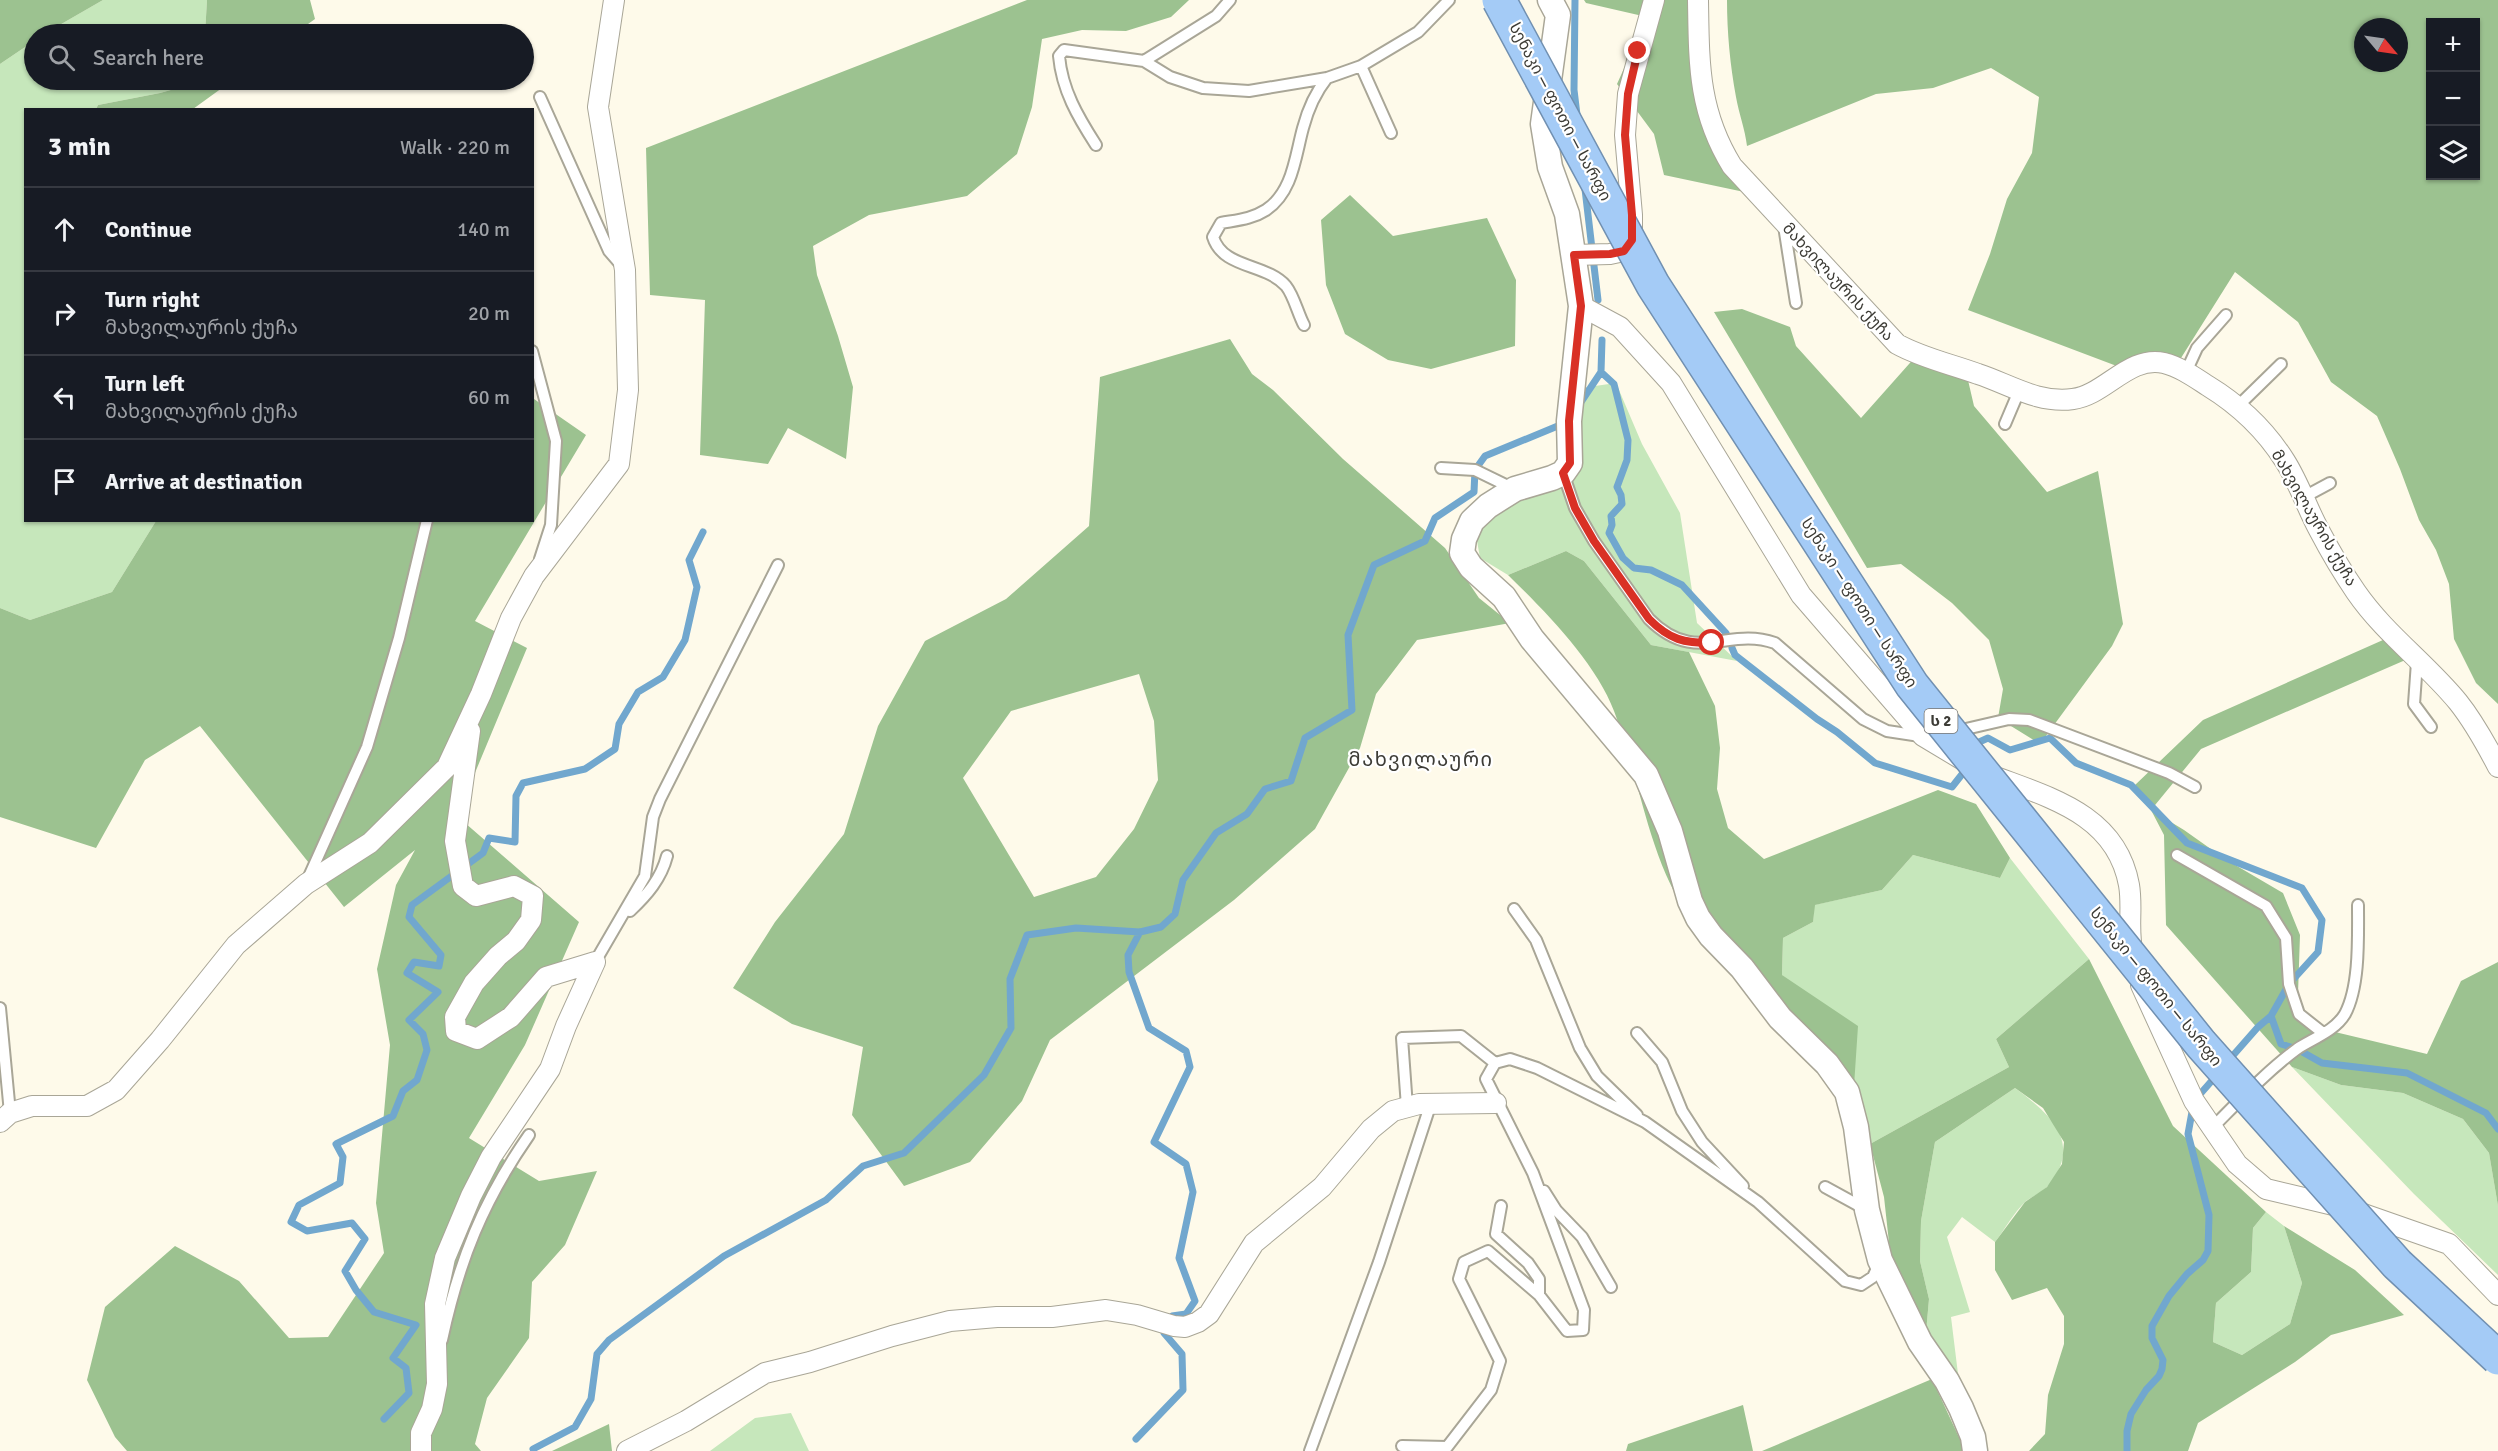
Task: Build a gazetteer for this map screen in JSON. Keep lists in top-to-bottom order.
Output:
{
  "streets": {
    "highway": ["სენაკი — ფოთი — სარფი", "ს 2"],
    "street": ["მახვილაურის ქუჩა"]
  },
  "districts": ["მახვილაური"],
  "north": "bottom right",
  "page": {
    "map_buttons": ["+", "−"],
    "search": "Search here",
    "heading": ["3 min", "Walk · 220 m"],
    "list": [
      ["Continue", "140 m"],
      ["Turn right", "მახვილაურის ქუჩა", "20 m"],
      ["Turn left", "მახვილაურის ქუჩა", "60 m"],
      "Arrive at destination"
    ]
  }
}
